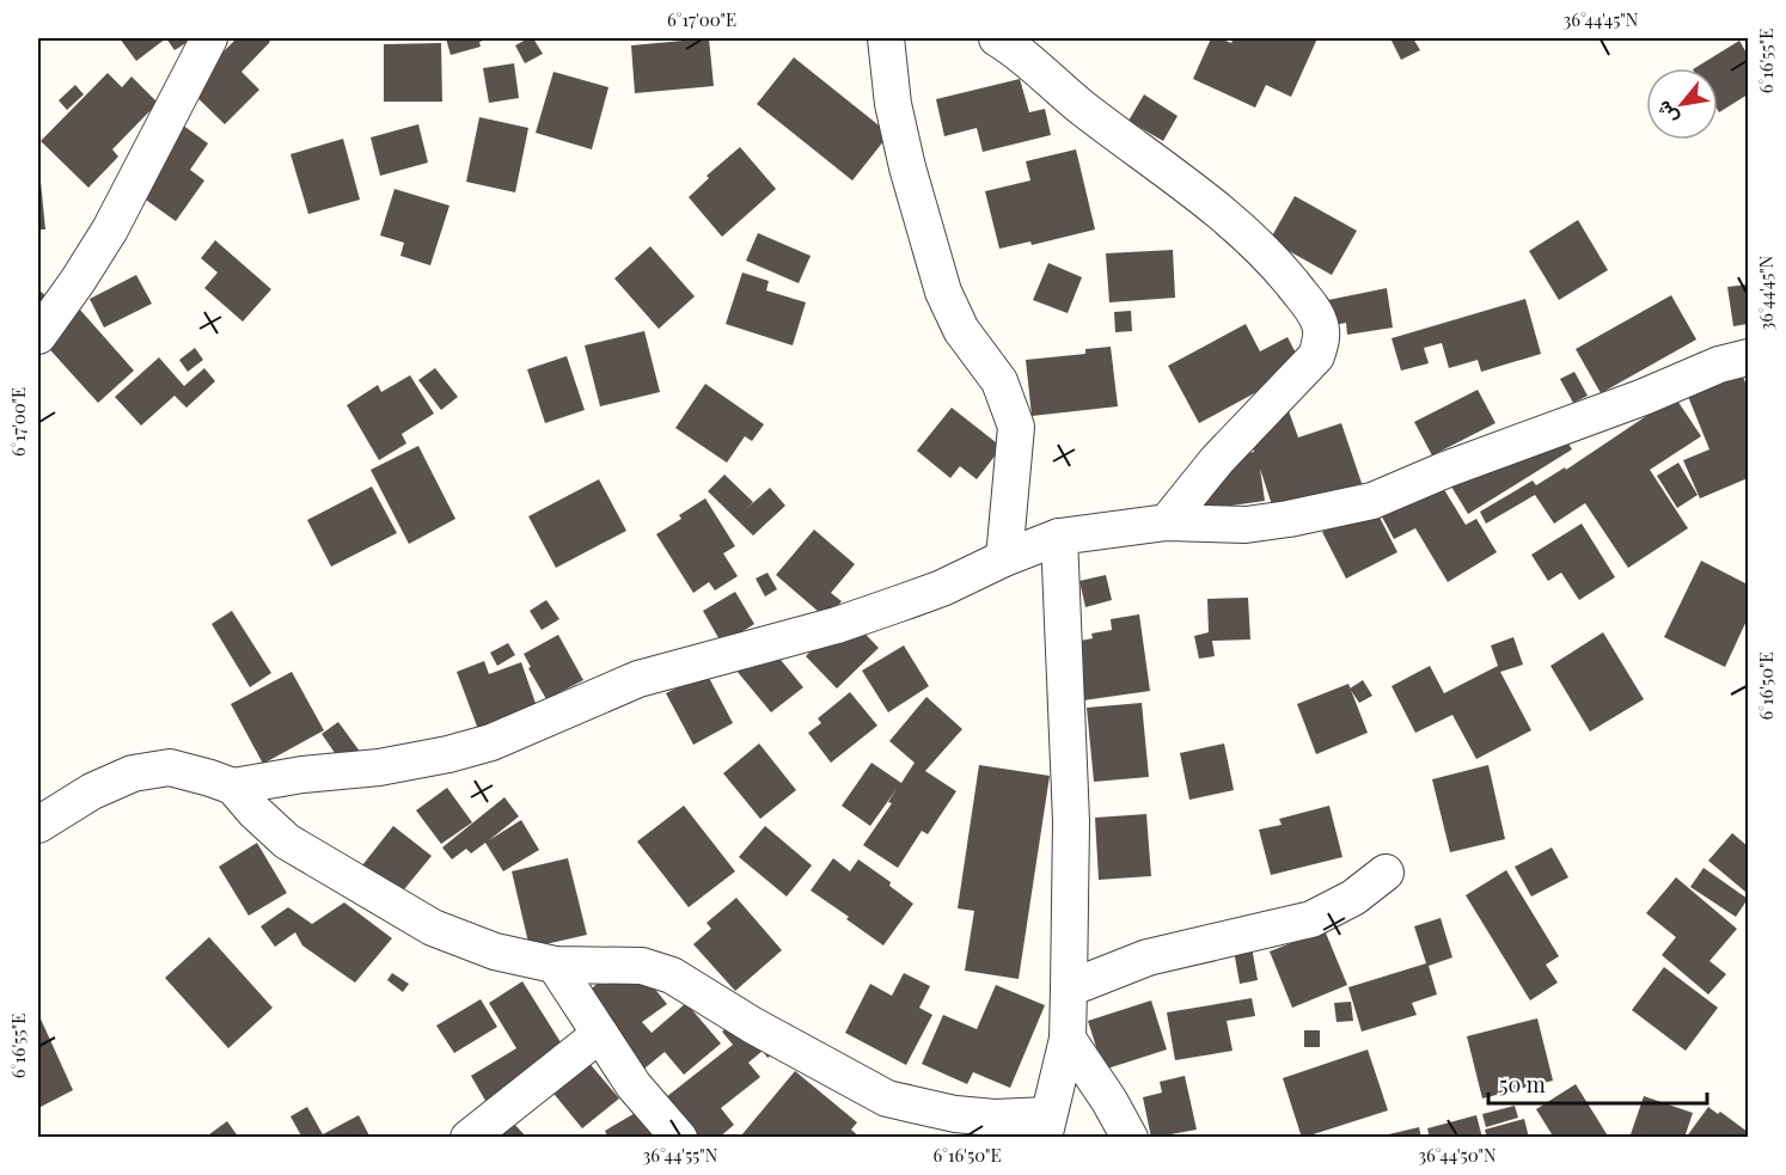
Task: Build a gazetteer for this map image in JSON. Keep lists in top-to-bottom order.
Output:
{
  "scale_bar": "50 m",
  "north": "bottom left",
  "coordinates": [
    "6°17'00\"E",
    "36°44'45\"N",
    "6°16'55\"E",
    "6°16'50\"E",
    "36°44'55\"N",
    "36°44'50\"N"
  ]
}
